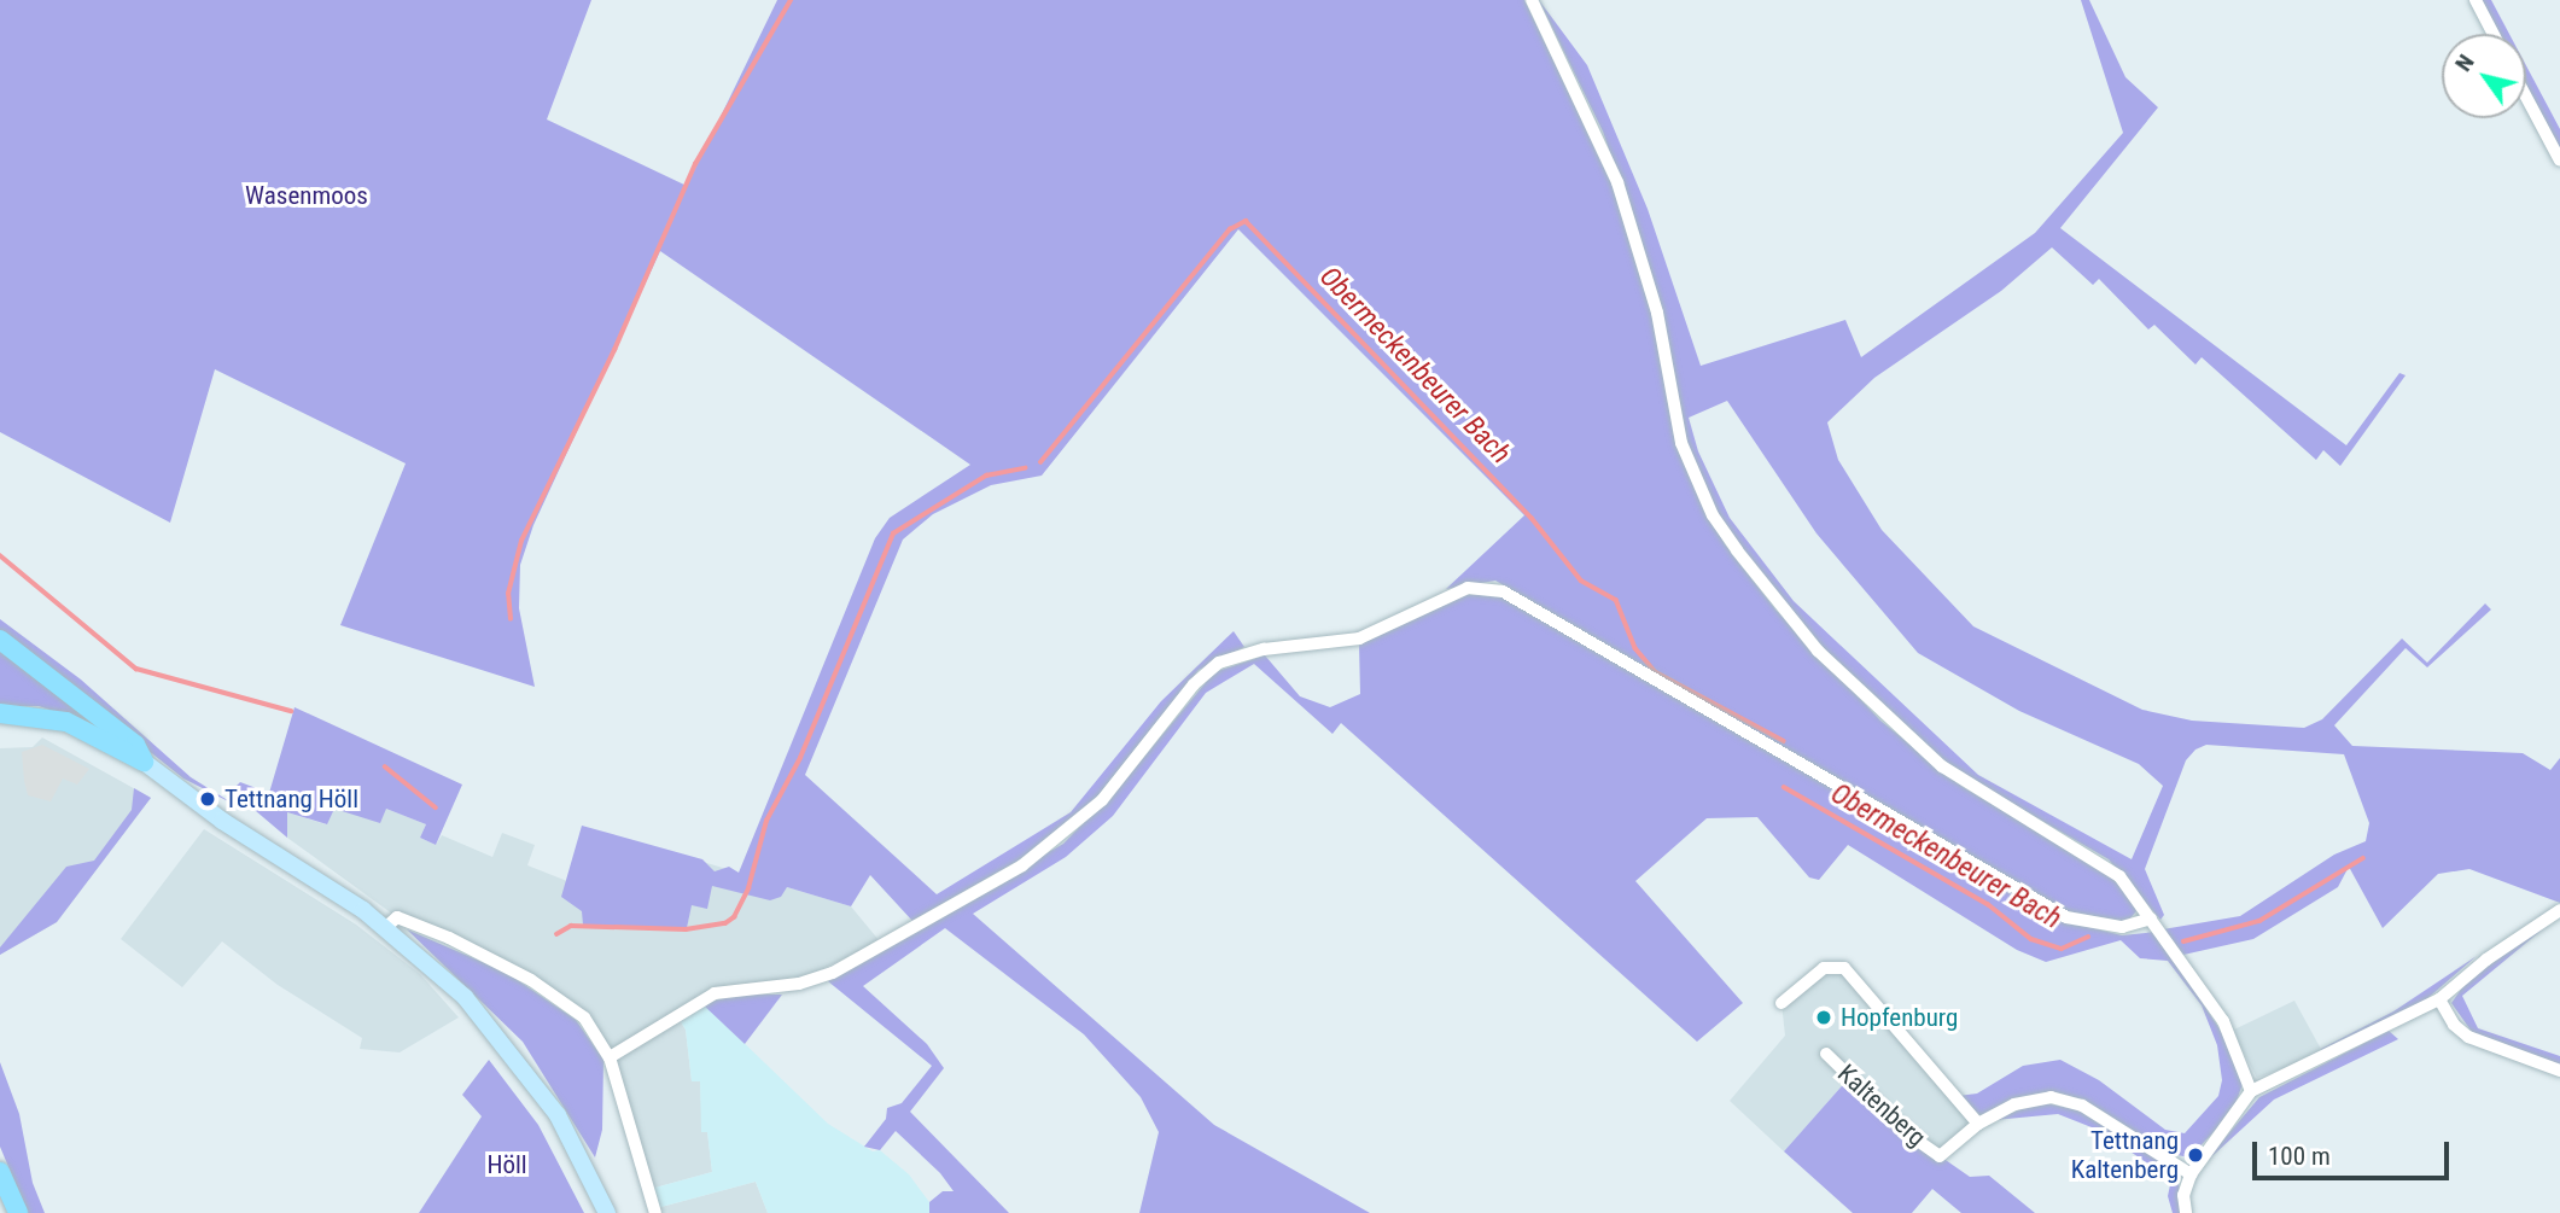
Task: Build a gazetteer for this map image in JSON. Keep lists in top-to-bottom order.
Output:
{
  "streets": {
    "street": ["Kaltenberg"]
  },
  "water": ["Obermeckenbeurer Bach"],
  "parks": ["Wasenmoos", "Höll"],
  "places": ["Tettnang Höll", "Hopfenburg", "Tettnang Kaltenberg"],
  "scale_bar": "100 m",
  "north": "top left"
}
